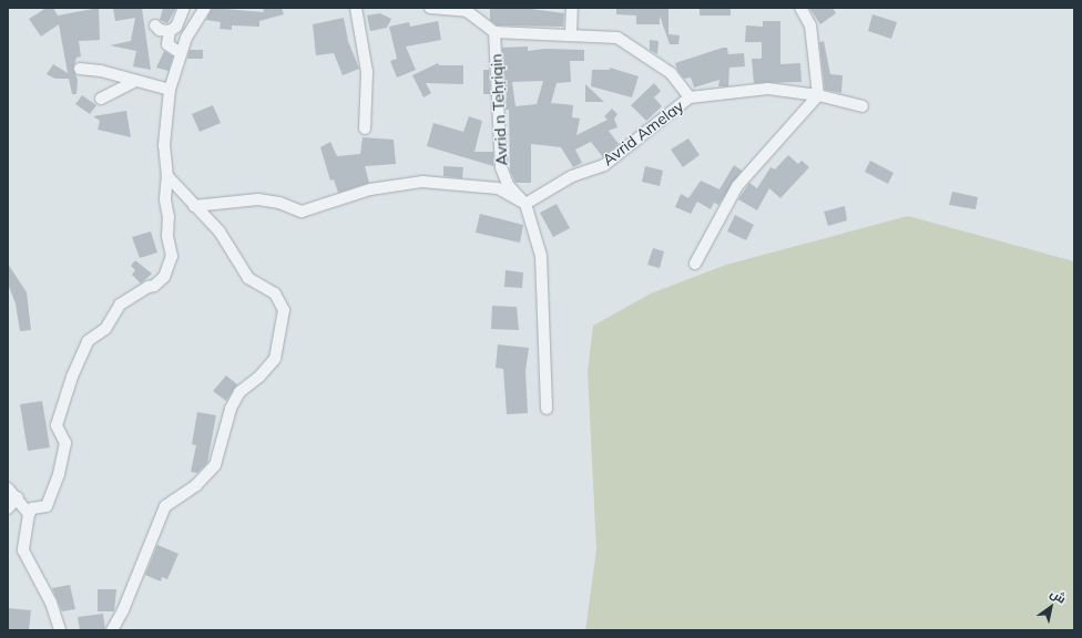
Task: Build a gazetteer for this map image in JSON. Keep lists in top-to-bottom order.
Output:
{
  "streets": {
    "street": ["Avrid n Teḥṛiqin", "Avrid Amelay"]
  },
  "crossings": [
    ["Avrid n Teḥṛiqin", "Avrid Amelay"]
  ],
  "north": "top right"
}
